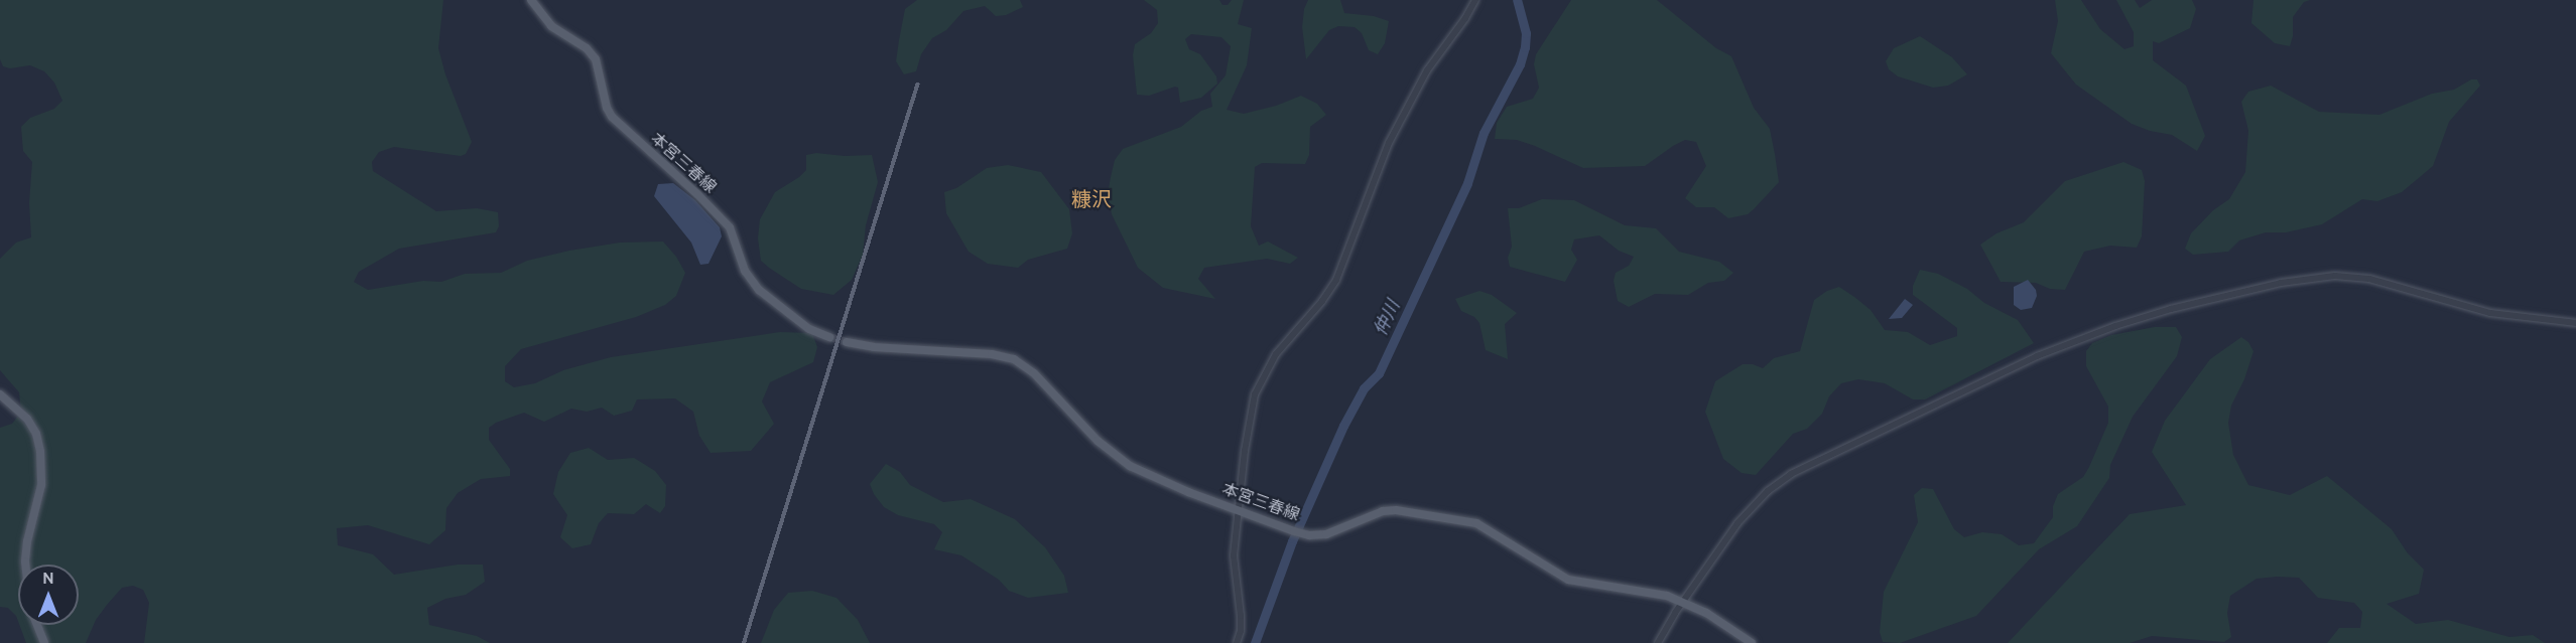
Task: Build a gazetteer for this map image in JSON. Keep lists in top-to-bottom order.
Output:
{
  "streets": {
    "main road": ["本宮三春線"]
  },
  "districts": ["糠沢"],
  "water": ["仲川"],
  "north": "top"
}
